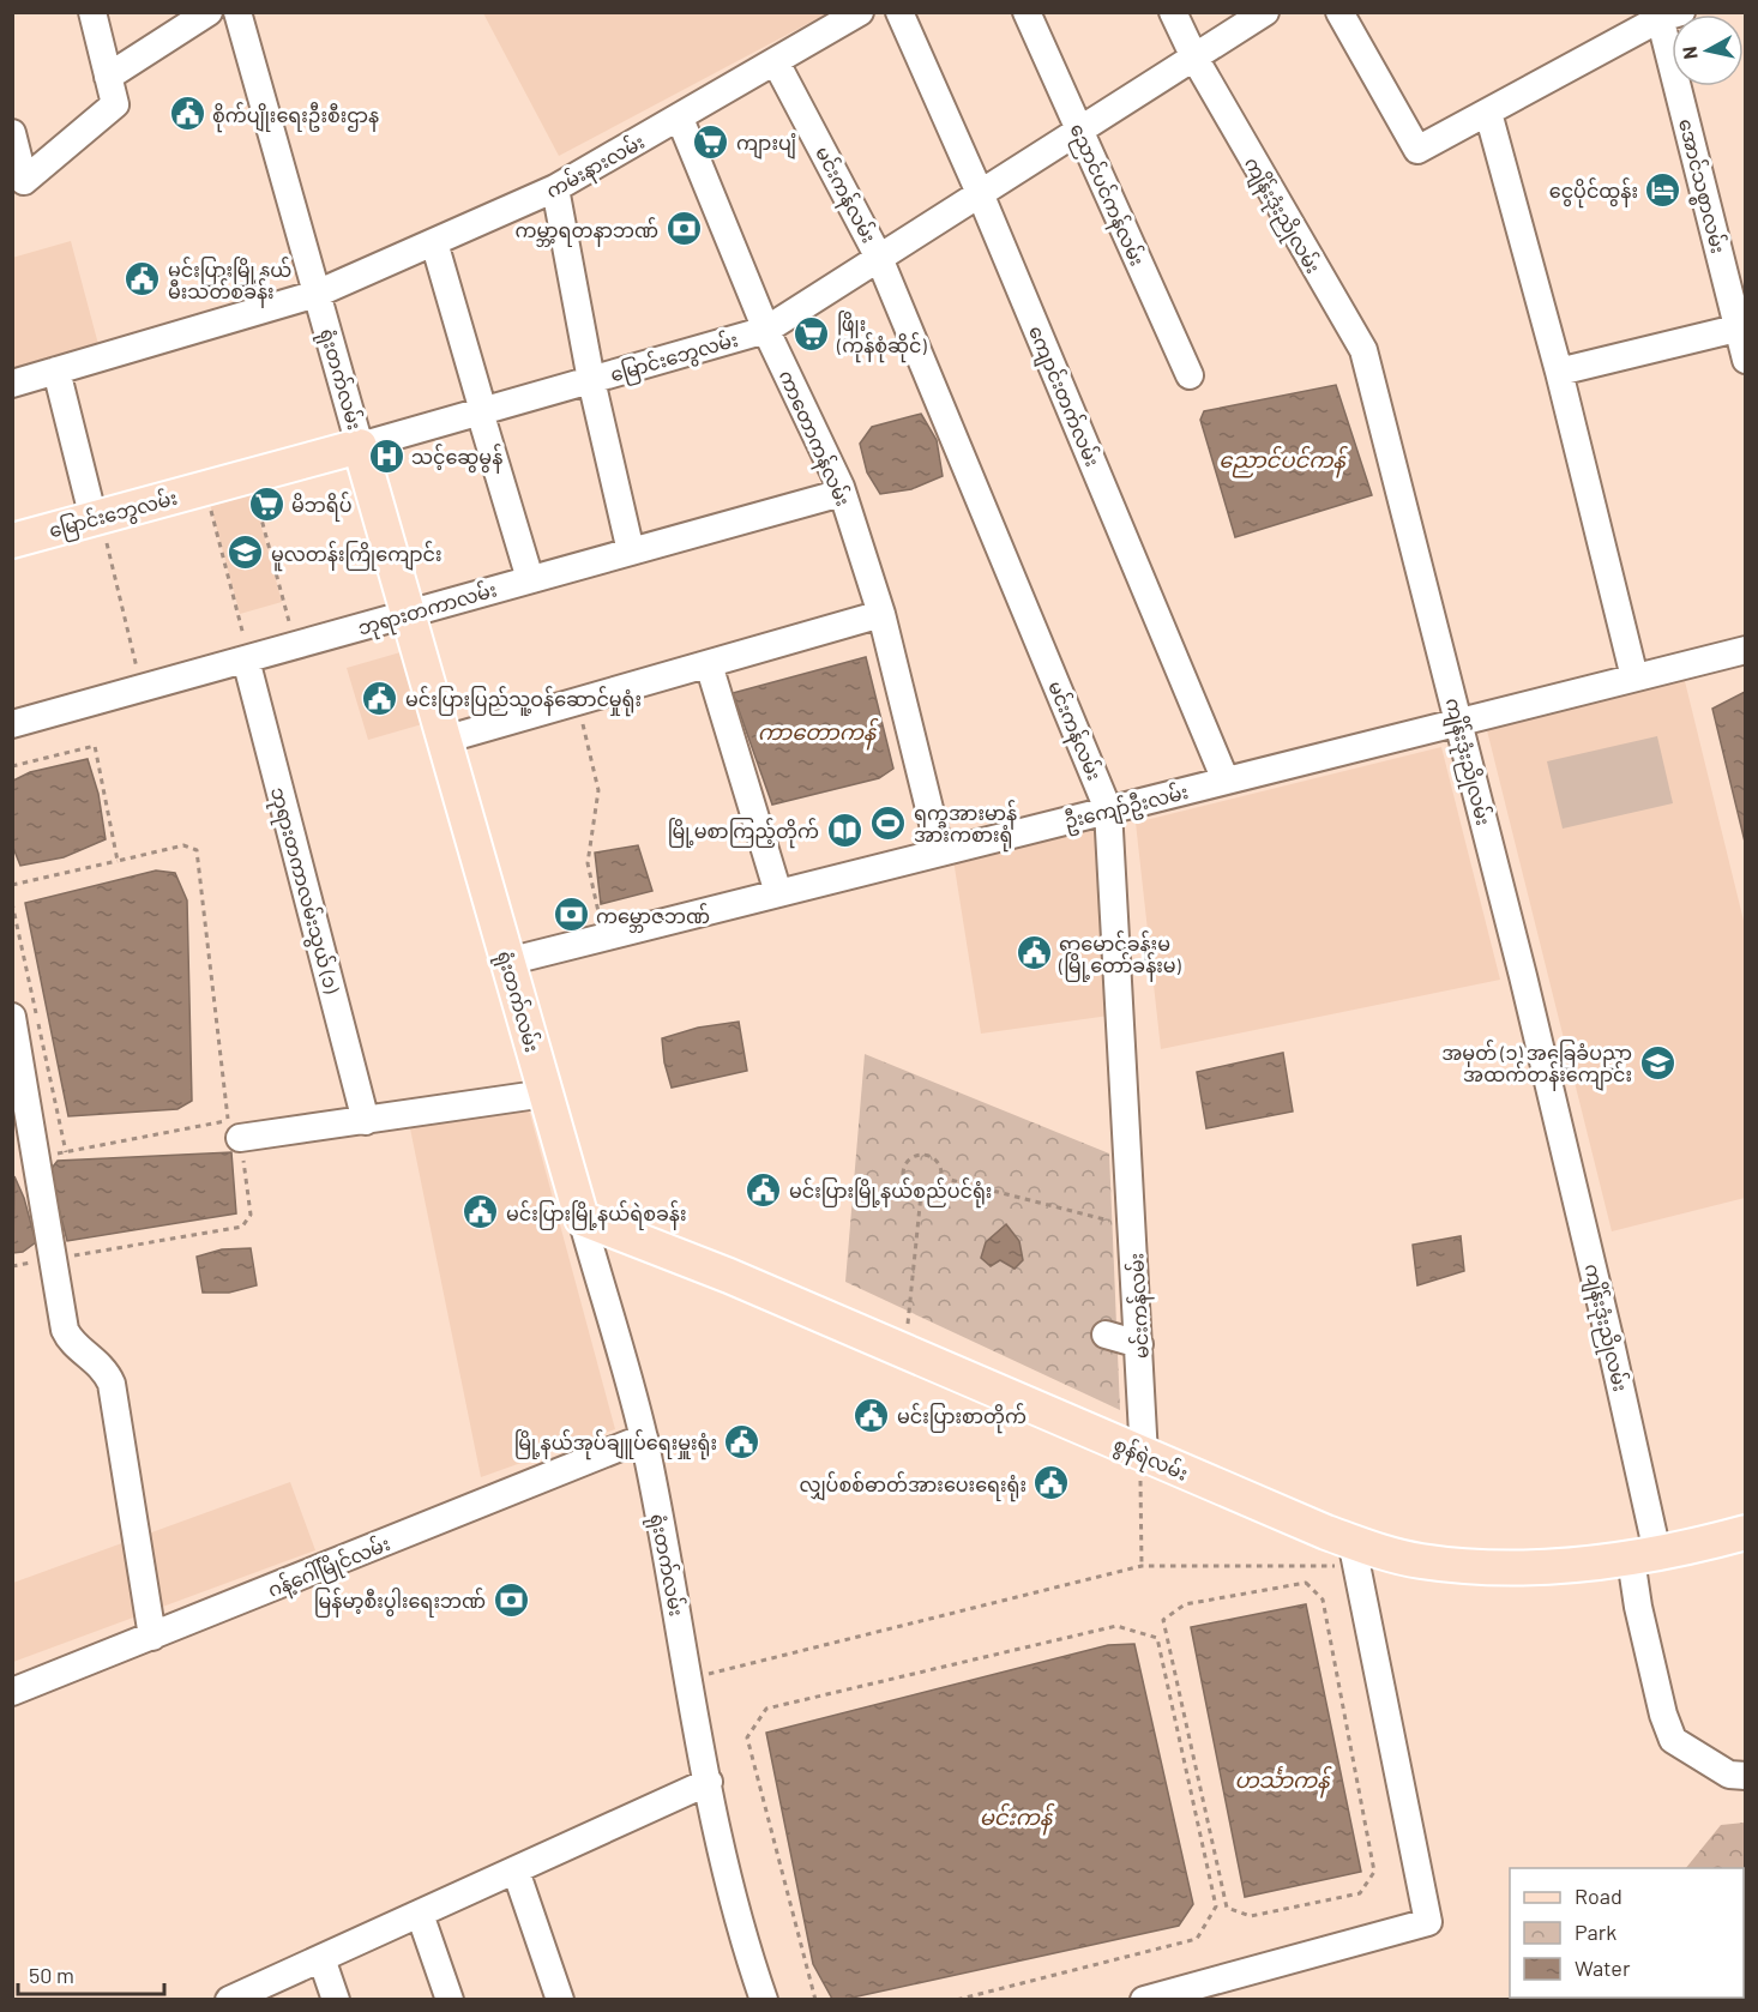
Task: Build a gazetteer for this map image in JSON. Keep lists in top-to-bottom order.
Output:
{
  "streets": {
    "main road": ["မြောင်းဘွေလမ်း", "ရုံးတက်လမ်း", "စွန်ရဲလမ်း"],
    "street": [
      "ကမ်းနားလမ်း",
      "အောင်သစ္စာလမ်း",
      "မင်းကန်လမ်း",
      "ညောင်ပင်ကန်လမ်း",
      "ကျိန်းဒုံးညိုလမ်း",
      "ကျောင်းတက်လမ်း",
      "ကာတောကန်လမ်း",
      "ဘုရားတကာလမ်း",
      "ဦးကျော်ဦးလမ်း",
      "ဘုရားတကာလမ်းသွယ် (၁)",
      "ဂန့်ဂေါ်မြိုင်လမ်း"
    ]
  },
  "crossings": [
    ["ကမ်းနားလမ်း", "မင်းကန်လမ်း"],
    ["ကမ်းနားလမ်း", "ရုံးတက်လမ်း"],
    ["ကမ်းနားလမ်း", "ကာတောကန်လမ်း"],
    ["မင်းကန်လမ်း", "မြောင်းဘွေလမ်း"],
    ["မင်းကန်လမ်း", "ဦးကျော်ဦးလမ်း"],
    ["မင်းကန်လမ်း", "စွန်ရဲလမ်း"],
    ["ညောင်ပင်ကန်လမ်း", "မြောင်းဘွေလမ်း"],
    ["ကျိန်းဒုံးညိုလမ်း", "မြောင်းဘွေလမ်း"],
    ["ကျိန်းဒုံးညိုလမ်း", "ဦးကျော်ဦးလမ်း"],
    ["ကျိန်းဒုံးညိုလမ်း", "စွန်ရဲလမ်း"],
    ["မြောင်းဘွေလမ်း", "ရုံးတက်လမ်း"],
    ["မြောင်းဘွေလမ်း", "ကျောင်းတက်လမ်း"],
    ["မြောင်းဘွေလမ်း", "ကာတောကန်လမ်း"],
    ["ရုံးတက်လမ်း", "ဘုရားတကာလမ်း"],
    ["ရုံးတက်လမ်း", "ဦးကျော်ဦးလမ်း"],
    ["ရုံးတက်လမ်း", "စွန်ရဲလမ်း"],
    ["ရုံးတက်လမ်း", "ဂန့်ဂေါ်မြိုင်လမ်း"],
    ["ကျောင်းတက်လမ်း", "ဦးကျော်ဦးလမ်း"],
    ["ကာတောကန်လမ်း", "ဘုရားတကာလမ်း"],
    ["ကာတောကန်လမ်း", "ဦးကျော်ဦးလမ်း"],
    ["ဘုရားတကာလမ်း", "ဘုရားတကာလမ်းသွယ် (၁)"]
  ],
  "water": [
    "ညောင်ပင်ကန်",
    "ကာတောကန်",
    "ဟင်္သာကန်",
    "မင်းကန်"
  ],
  "places": {
    "public building": [
      "စိုက်ပျိုးရေးဦးစီးဌာန",
      "မင်းပြားမြို့နယ် မီးသတ်စခန်း",
      "မင်းပြားပြည်သူ့ဝန်ဆောင်မှုရုံး",
      "ရာမောင်ခန်းမ (မြို့တော်ခန်းမ)",
      "မင်းပြားမြို့နယ်စည်ပင်ရုံး",
      "မင်းပြားမြို့နယ်ရဲစခန်း",
      "မင်းပြားစာတိုက်",
      "မြို့နယ်အုပ်ချူပ်ရေးမှူးရုံး",
      "လျှပ်စစ်ဓာတ်အားပေးရေးရုံး"
    ],
    "supermarket": ["ကျားပျံ", "ဖြိုး (ကုန်စုံဆိုင်)", "မိဘရိပ်"],
    "hotel": ["ငွေပိုင်ထွန်း"],
    "bank": ["ကမ္ဘာ့ရတနာဘဏ်", "ကမ္ဘောဇဘဏ်", "မြန်မာ့စီးပွါးရေးဘဏ်"],
    "hospital": ["သင့်ဆွေမွန်"],
    "school or university": ["မူလတန်းကြိုကျောင်း", "အမှတ် (၁) အခြေခံပညာ အထက်တန်းကျောင်း"],
    "sports": ["ရက္ခအားမာန် အားကစားရုံ"],
    "library": ["မြို့မစာကြည့်တိုက်"]
  },
  "legend": ["Road", "Park", "Water"],
  "scale_bar": "50 m",
  "north": "left"
}
